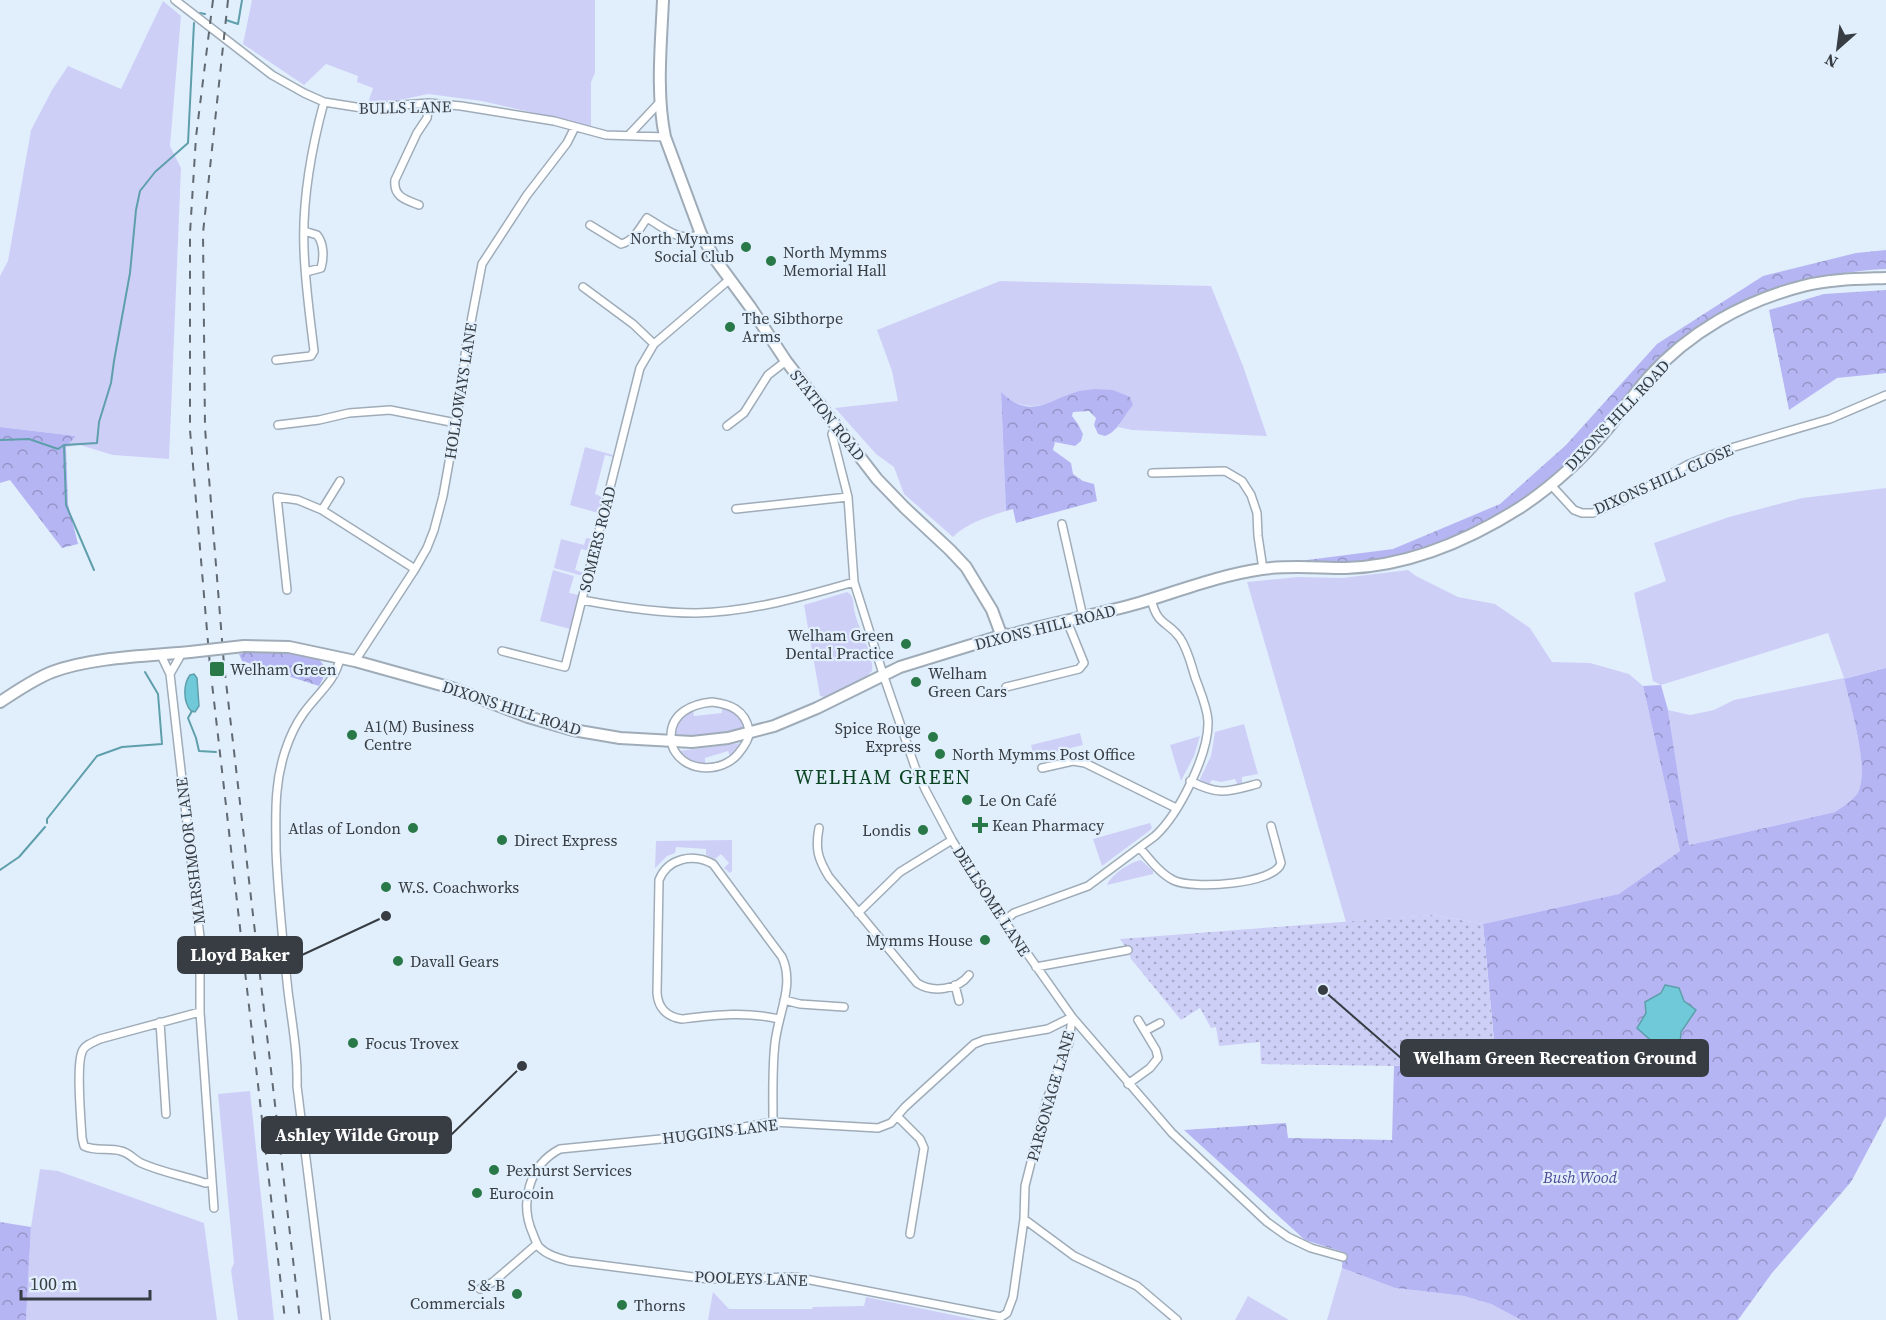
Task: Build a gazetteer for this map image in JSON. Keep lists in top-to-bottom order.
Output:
{
  "streets": {
    "street": [
      "BULLS LANE",
      "HOLLOWAYS LANE",
      "STATION ROAD",
      "DIXONS HILL ROAD",
      "DIXONS HILL CLOSE",
      "SOMERS ROAD",
      "MARSHMOOR LANE",
      "DELLSOME LANE",
      "PARSONAGE LANE",
      "HUGGINS LANE",
      "POOLEYS LANE"
    ]
  },
  "crossings": [
    ["BULLS LANE", "HOLLOWAYS LANE"],
    ["BULLS LANE", "STATION ROAD"],
    ["HOLLOWAYS LANE", "DIXONS HILL ROAD"],
    ["STATION ROAD", "DIXONS HILL ROAD"],
    ["STATION ROAD", "SOMERS ROAD"],
    ["STATION ROAD", "DELLSOME LANE"],
    ["DIXONS HILL ROAD", "DIXONS HILL CLOSE"],
    ["DIXONS HILL ROAD", "MARSHMOOR LANE"],
    ["DIXONS HILL ROAD", "DELLSOME LANE"],
    ["SOMERS ROAD", "DELLSOME LANE"],
    ["DELLSOME LANE", "PARSONAGE LANE"],
    ["DELLSOME LANE", "HUGGINS LANE"],
    ["PARSONAGE LANE", "HUGGINS LANE"],
    ["PARSONAGE LANE", "POOLEYS LANE"],
    ["HUGGINS LANE", "POOLEYS LANE"]
  ],
  "districts": ["WELHAM GREEN"],
  "parks": ["Bush Wood"],
  "places": {
    "other": [
      "North Mymms Social Club",
      "North Mymms Memorial Hall",
      "The Sibthorpe Arms",
      "Welham Green Dental Practice",
      "Welham Green Cars",
      "A1(M) Business Centre",
      "Spice Rouge Express",
      "North Mymms Post Office",
      "Le On Café",
      "Atlas of London",
      "Londis",
      "Direct Express",
      "W.S. Coachworks",
      "Lloyd Baker",
      "Mymms House",
      "Davall Gears",
      "Welham Green Recreation Ground",
      "Focus Trovex",
      "Ashley Wilde Group",
      "Pexhurst Services",
      "Eurocoin",
      "S & B Commercials",
      "Thorns"
    ],
    "transit": ["Welham Green"],
    "health": ["Kean Pharmacy"]
  },
  "scale_bar": "100 m",
  "north": "bottom left"
}
